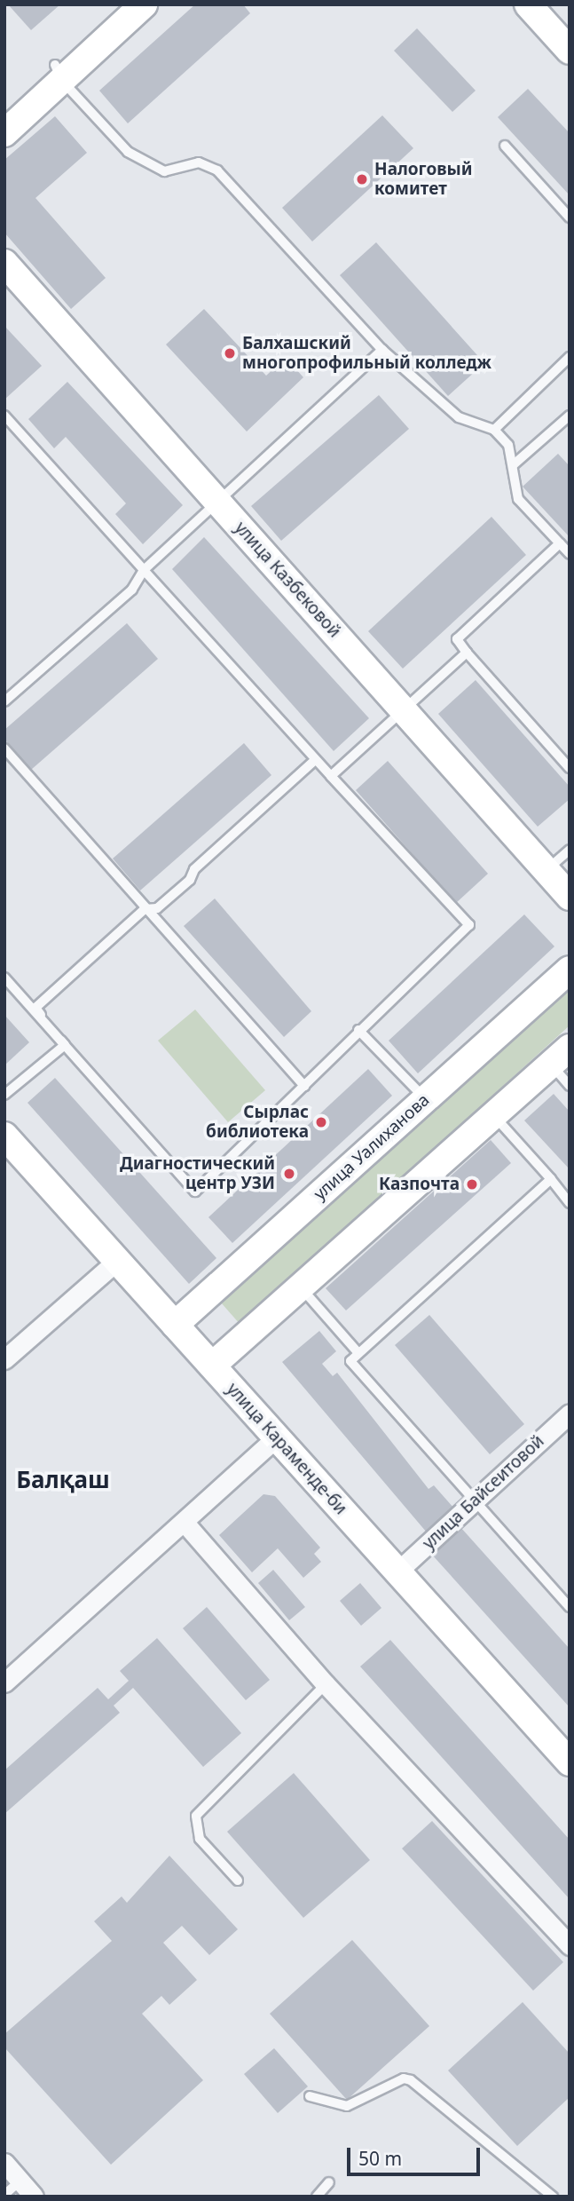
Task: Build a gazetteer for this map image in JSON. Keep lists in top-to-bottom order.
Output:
{
  "streets": {
    "street": [
      "улица Казбековой",
      "улица Уалиханова",
      "улица Караменде-би",
      "улица Байсеитовой"
    ]
  },
  "crossings": [
    ["улица Уалиханова", "улица Караменде-би"],
    ["улица Караменде-би", "улица Байсеитовой"]
  ],
  "districts": ["Балқаш"],
  "places": [
    "Налоговый комитет",
    "Балхашский многопрофильный колледж",
    "Сырлас библиотека",
    "Диагностический центр УЗИ",
    "Казпочта"
  ],
  "scale_bar": "50 m"
}
